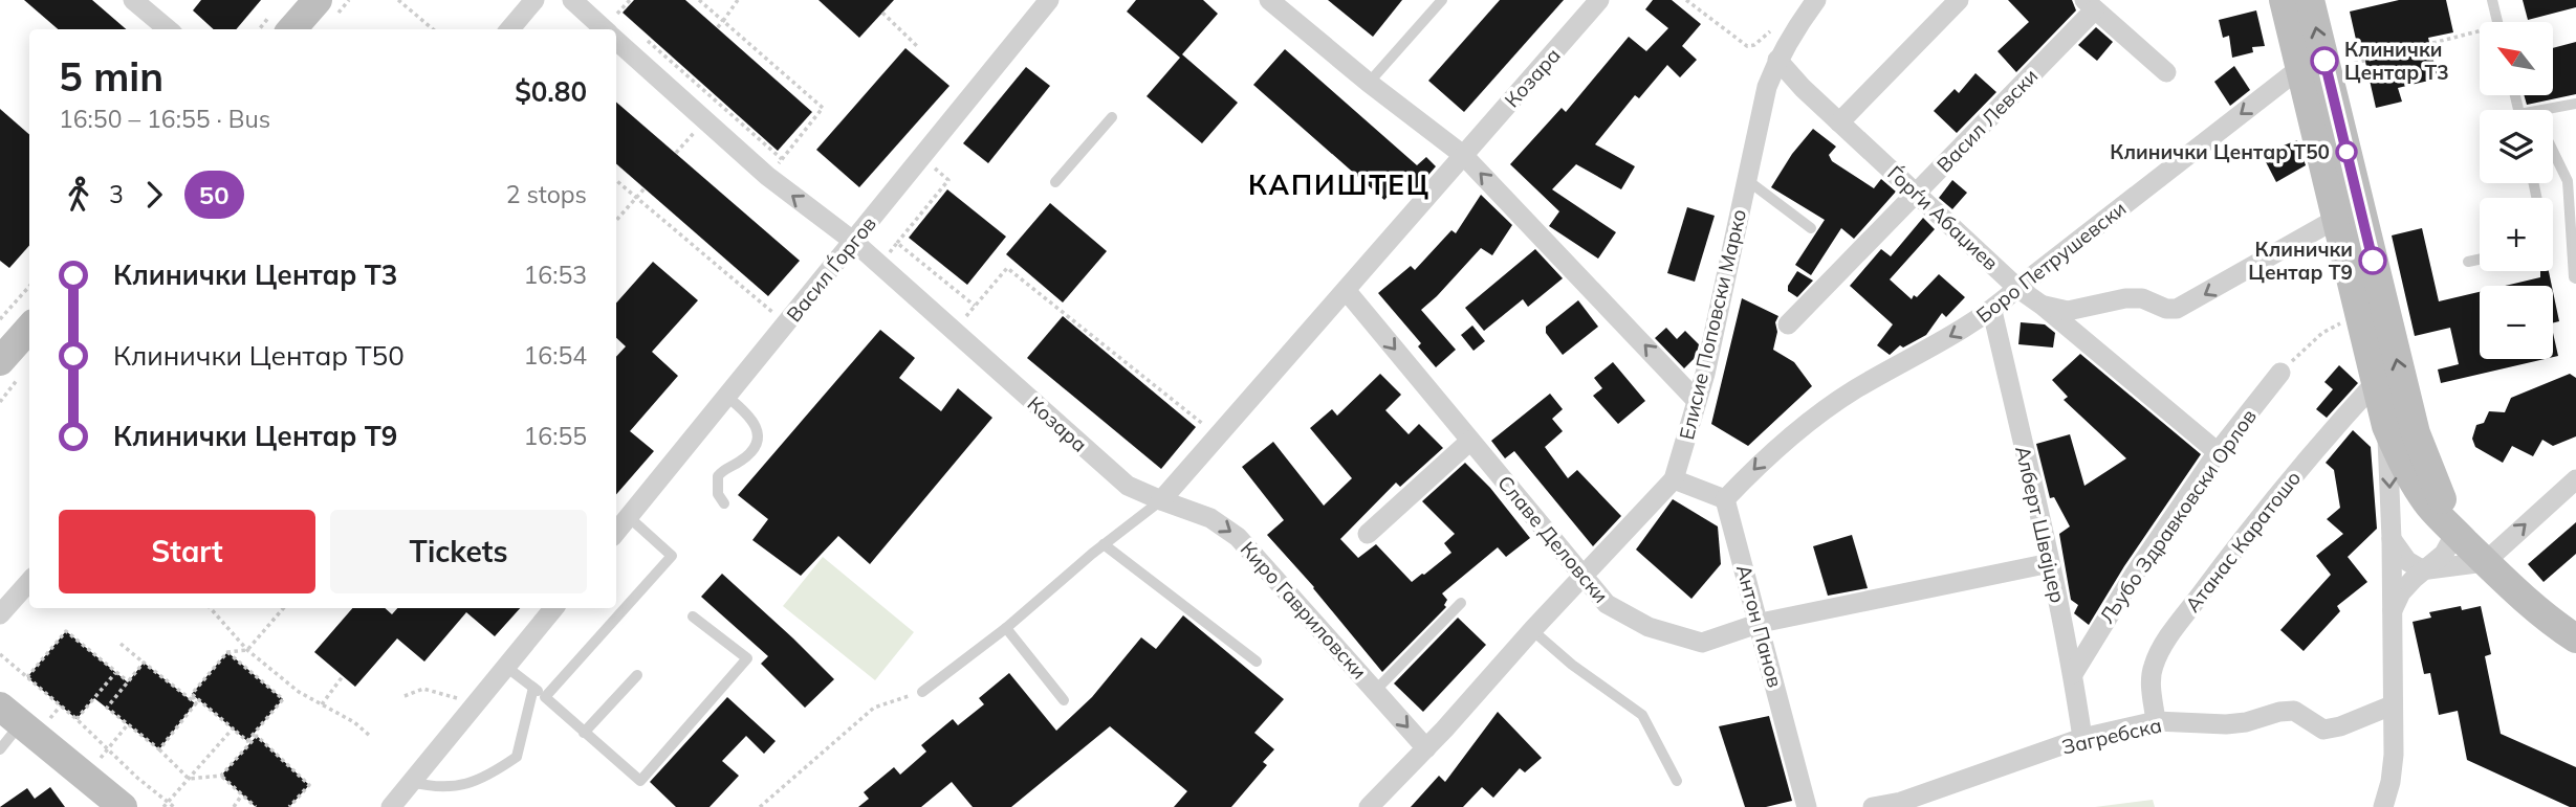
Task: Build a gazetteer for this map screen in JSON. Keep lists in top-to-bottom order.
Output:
{
  "streets": {
    "street": [
      "Козара",
      "Васил Левски",
      "Ѓорѓи Абаџиев",
      "Боро Петрушевски",
      "Васил Ѓоргов",
      "Елисие Поповски Марко",
      "Љубо Здравковски Орлов",
      "Алберт Швајцер",
      "Славе Деловски",
      "Атанас Каратошо",
      "Киро Гавриловски",
      "Антон Панов",
      "Загребска"
    ]
  },
  "crossings": [
    ["Козара", "Васил Ѓоргов"],
    ["Козара", "Славе Деловски"],
    ["Козара", "Киро Гавриловски"],
    ["Васил Левски", "Ѓорѓи Абаџиев"],
    ["Ѓорѓи Абаџиев", "Боро Петрушевски"],
    ["Ѓорѓи Абаџиев", "Елисие Поповски Марко"],
    ["Ѓорѓи Абаџиев", "Љубо Здравковски Орлов"],
    ["Боро Петрушевски", "Алберт Швајцер"],
    ["Боро Петрушевски", "Антон Панов"],
    ["Елисие Поповски Марко", "Славе Деловски"],
    ["Елисие Поповски Марко", "Киро Гавриловски"],
    ["Љубо Здравковски Орлов", "Алберт Швајцер"],
    ["Алберт Швајцер", "Славе Деловски"],
    ["Алберт Швајцер", "Загребска"],
    ["Славе Деловски", "Антон Панов"],
    ["Атанас Каратошо", "Загребска"]
  ],
  "one_way": ["Боро Петрушевски", "Киро Гавриловски"],
  "districts": ["КАПИШТЕЦ"],
  "places": ["Клинички Центар Т3", "Клинички Центар Т50", "Клинички Центар Т9"],
  "lines": ["bus line 50"],
  "north": "top left",
  "page": {
    "map_buttons": ["+", "−"],
    "heading": ["5 min", "16:50 – 16:55 · Bus", "$0.80"],
    "legs": ["3", "50", "2 stops"],
    "list": [
      {
        "name": "Клинички Центар Т3",
        "value": "16:53"
      },
      {
        "name": "Клинички Центар Т50",
        "value": "16:54"
      },
      {
        "name": "Клинички Центар Т9",
        "value": "16:55"
      }
    ],
    "buttons": ["Start", "Tickets"]
  }
}
